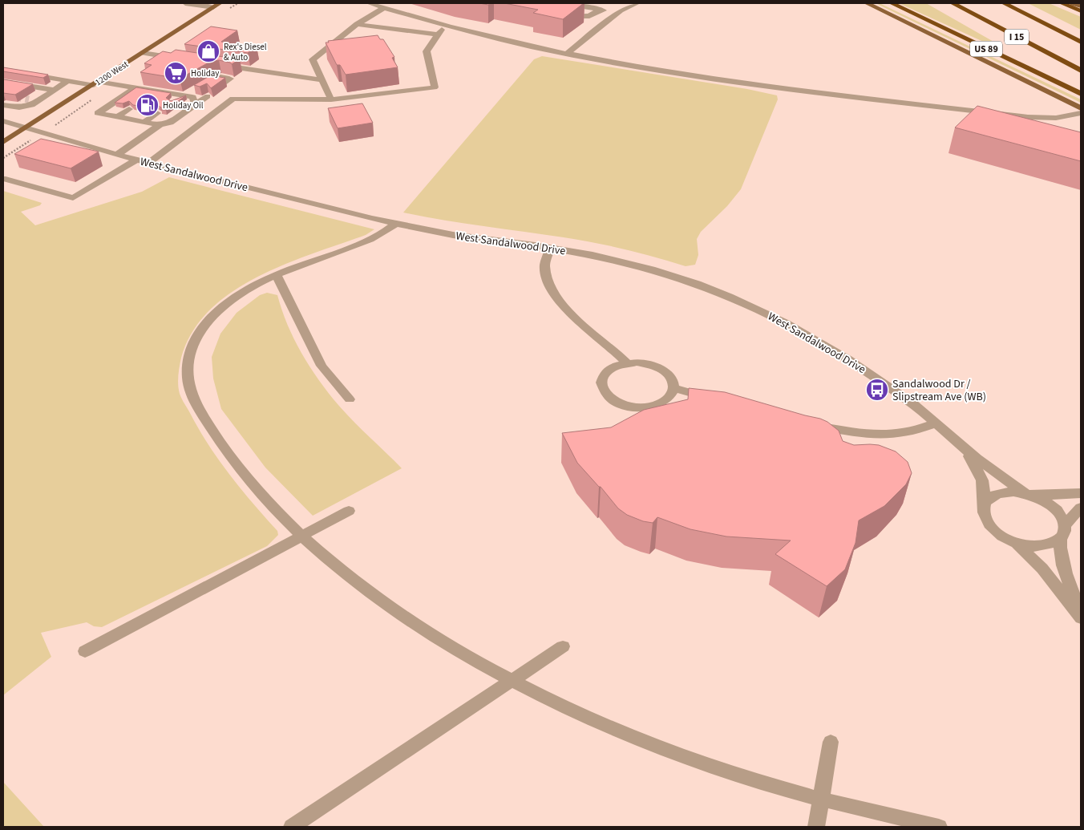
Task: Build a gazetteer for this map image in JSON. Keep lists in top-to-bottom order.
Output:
{
  "streets": {
    "highway": ["I 15", "US 89"],
    "main road": ["1200 West"],
    "street": ["West Sandalwood Drive"]
  },
  "crossings": [
    ["1200 West", "West Sandalwood Drive"]
  ],
  "places": {
    "shop": ["Rex's Diesel & Auto"],
    "supermarket": ["Holiday"],
    "fuel station": ["Holiday Oil"],
    "bus stop": ["Sandalwood Dr / Slipstream Ave (WB)"]
  }
}
